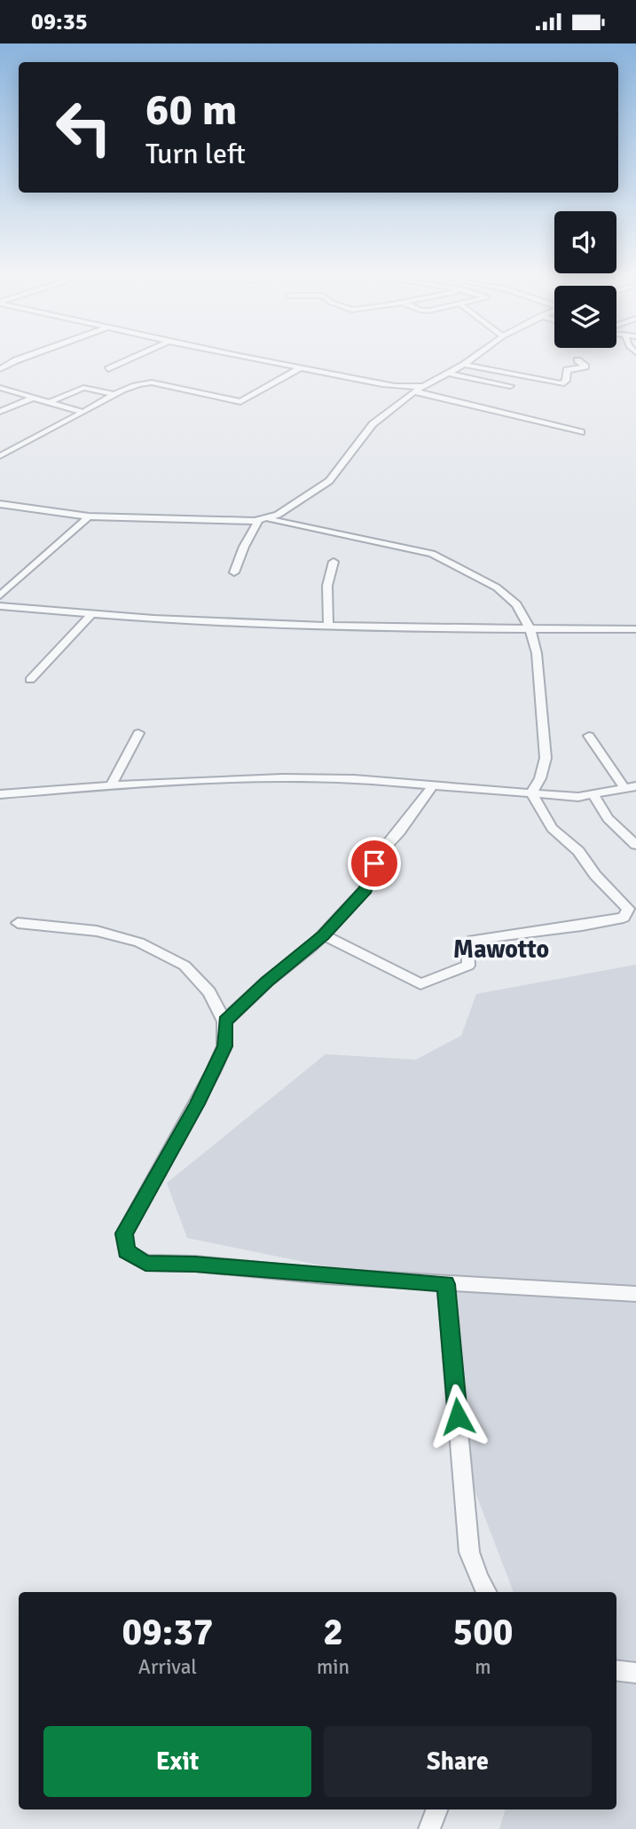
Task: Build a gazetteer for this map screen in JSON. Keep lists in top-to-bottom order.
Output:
{
  "districts": ["Mawotto"],
  "page": {
    "status": "09:35",
    "turn": ["60 m", "Turn left"],
    "eta": [
      "09:37",
      "Arrival",
      "2",
      "min",
      "500",
      "m"
    ],
    "buttons": ["Exit", "Share"]
  }
}
